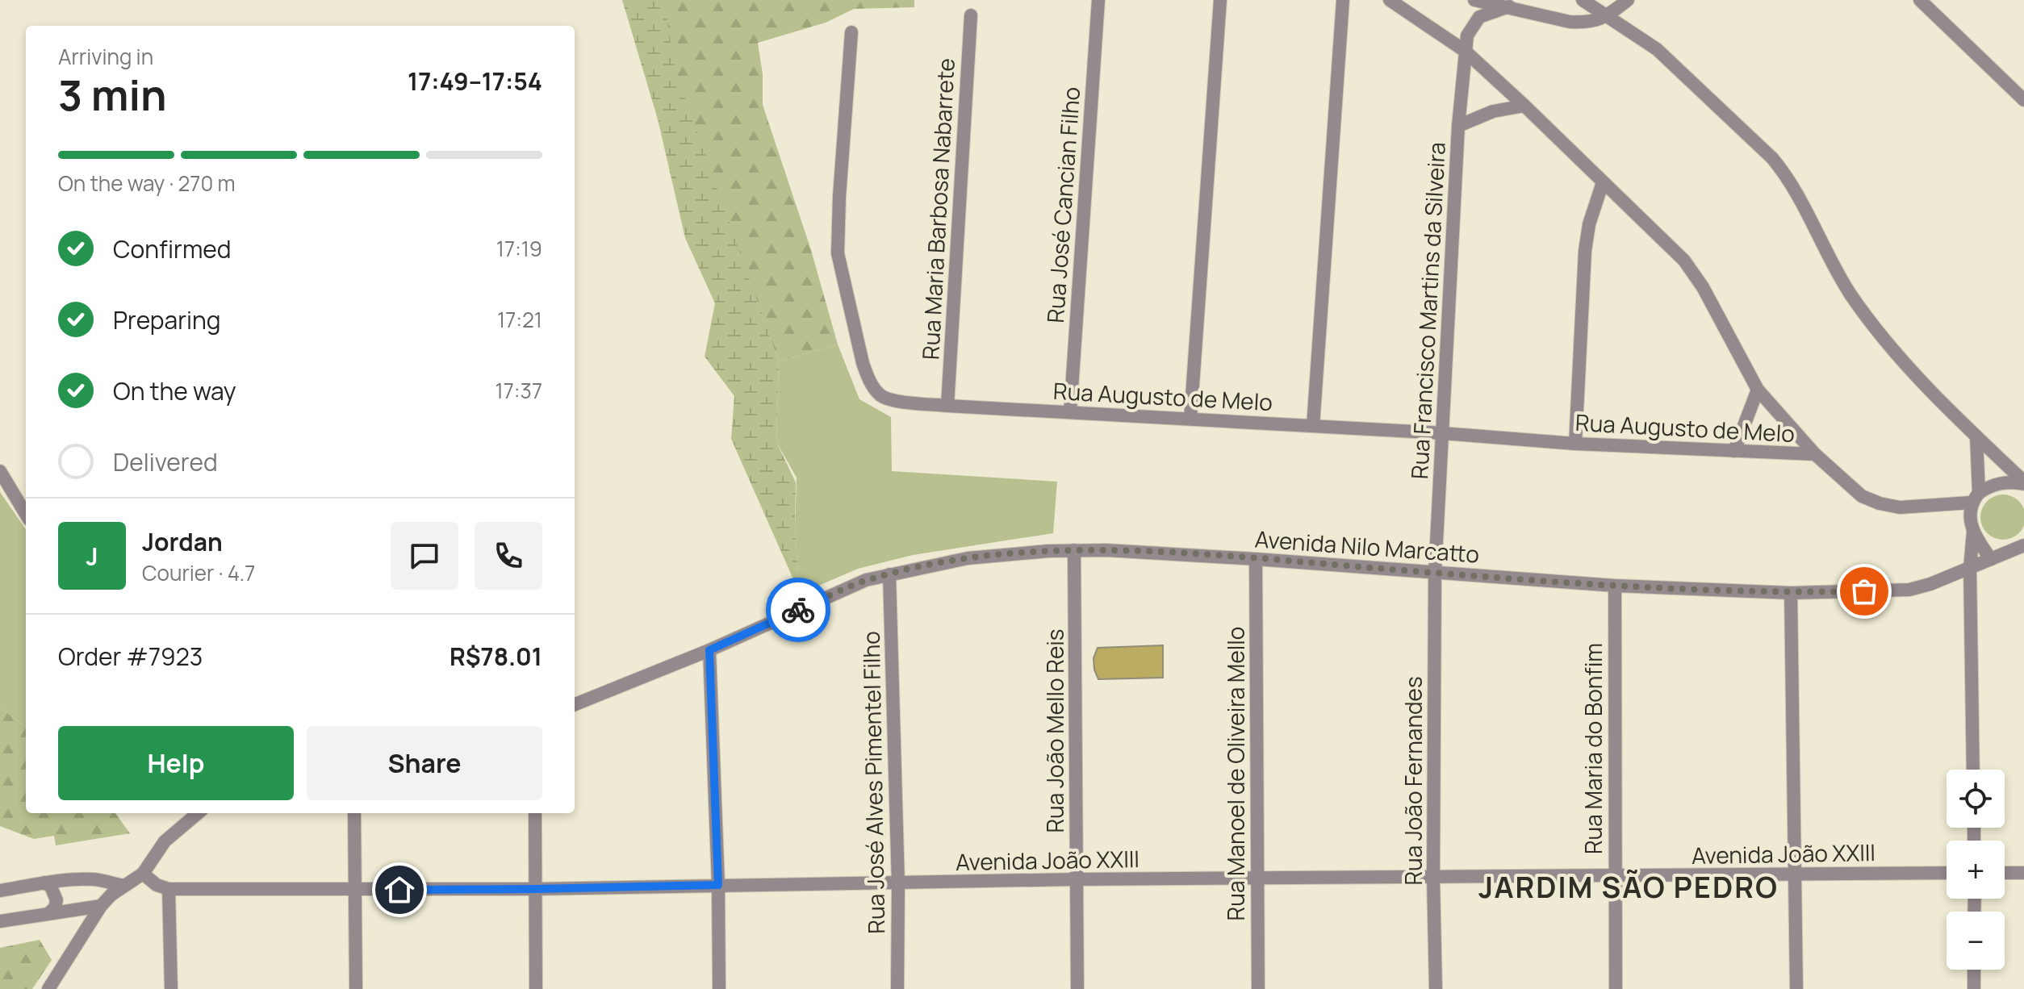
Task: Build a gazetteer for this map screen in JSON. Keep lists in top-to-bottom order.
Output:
{
  "streets": {
    "street": [
      "Rua José Cancian Filho",
      "Rua Maria Barbosa Nabarrete",
      "Rua Francisco Martins da Silveira",
      "Rua Augusto de Melo",
      "Avenida Nilo Marcatto",
      "Rua João Mello Reis",
      "Rua Maria do Bonfim",
      "Rua Manoel de Oliveira Mello",
      "Rua João Fernandes",
      "Rua José Alves Pimentel Filho",
      "Avenida João XXIII"
    ]
  },
  "crossings": [
    ["Rua José Cancian Filho", "Rua Augusto de Melo"],
    ["Rua Maria Barbosa Nabarrete", "Rua Augusto de Melo"],
    ["Rua Francisco Martins da Silveira", "Rua Augusto de Melo"],
    ["Rua Francisco Martins da Silveira", "Avenida Nilo Marcatto"],
    ["Rua Francisco Martins da Silveira", "Rua João Fernandes"],
    ["Avenida Nilo Marcatto", "Rua João Mello Reis"],
    ["Avenida Nilo Marcatto", "Rua Maria do Bonfim"],
    ["Avenida Nilo Marcatto", "Rua Manoel de Oliveira Mello"],
    ["Avenida Nilo Marcatto", "Rua João Fernandes"],
    ["Avenida Nilo Marcatto", "Rua José Alves Pimentel Filho"],
    ["Rua João Mello Reis", "Avenida João XXIII"],
    ["Rua Maria do Bonfim", "Avenida João XXIII"],
    ["Rua Manoel de Oliveira Mello", "Avenida João XXIII"],
    ["Rua João Fernandes", "Avenida João XXIII"],
    ["Rua José Alves Pimentel Filho", "Avenida João XXIII"]
  ],
  "districts": ["JARDIM SÃO PEDRO"],
  "page": {
    "heading": ["3 min", "Arriving in", "17:49–17:54"],
    "panel": [
      "Jordan",
      "Courier · 4.7",
      "Order #7923",
      "R$78.01"
    ],
    "bar": "On the way · 270 m",
    "list": [
      ["Confirmed", "17:19"],
      ["Preparing", "17:21"],
      ["On the way", "17:37"],
      "Delivered"
    ],
    "round": "J",
    "buttons": ["Help", "Share"],
    "map_buttons": ["+", "−"]
  }
}
